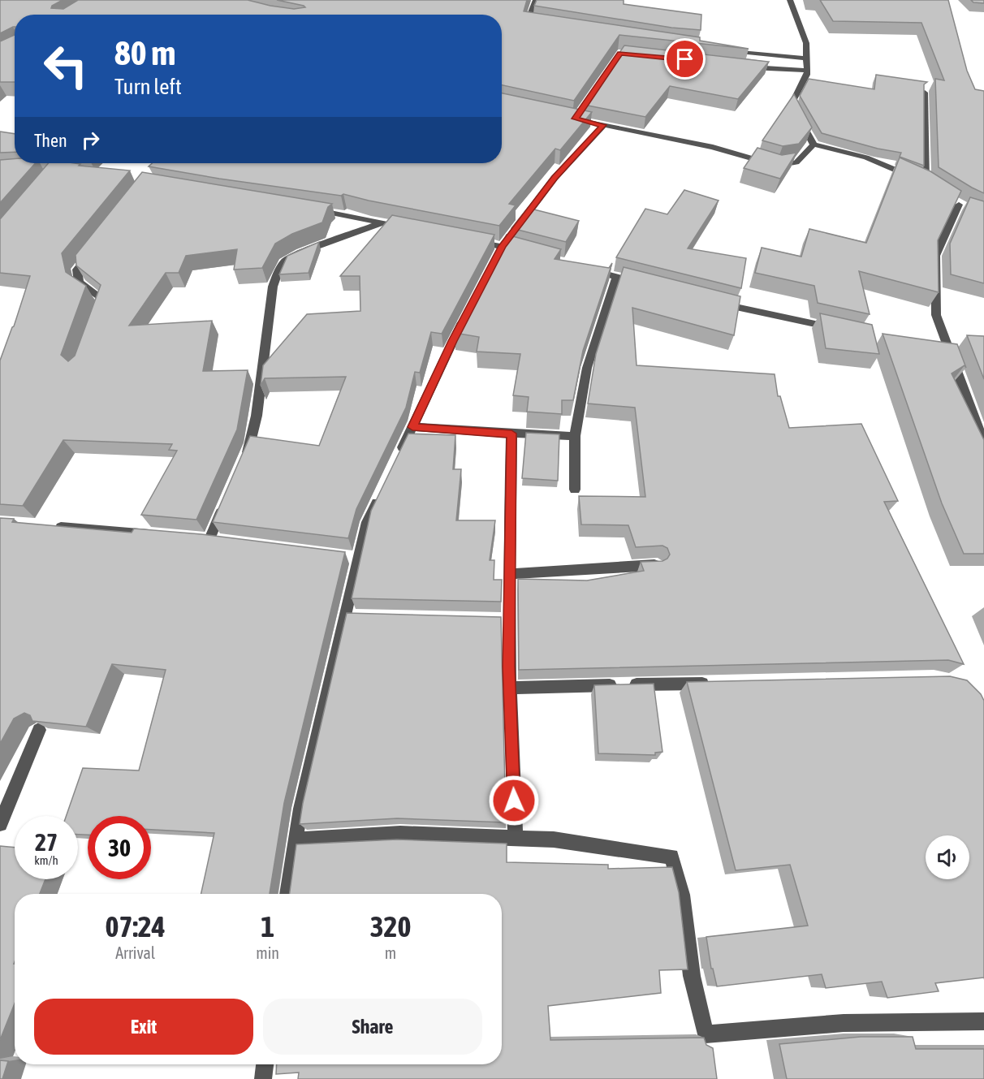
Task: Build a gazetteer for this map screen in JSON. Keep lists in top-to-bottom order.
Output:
{
  "page": {
    "turn": ["80 m", "Turn left"],
    "then": "Then",
    "speed": "27 km/h",
    "limit": "30",
    "eta": [
      "07:24",
      "Arrival",
      "1",
      "min",
      "320",
      "m"
    ],
    "buttons": ["Exit", "Share"]
  }
}
